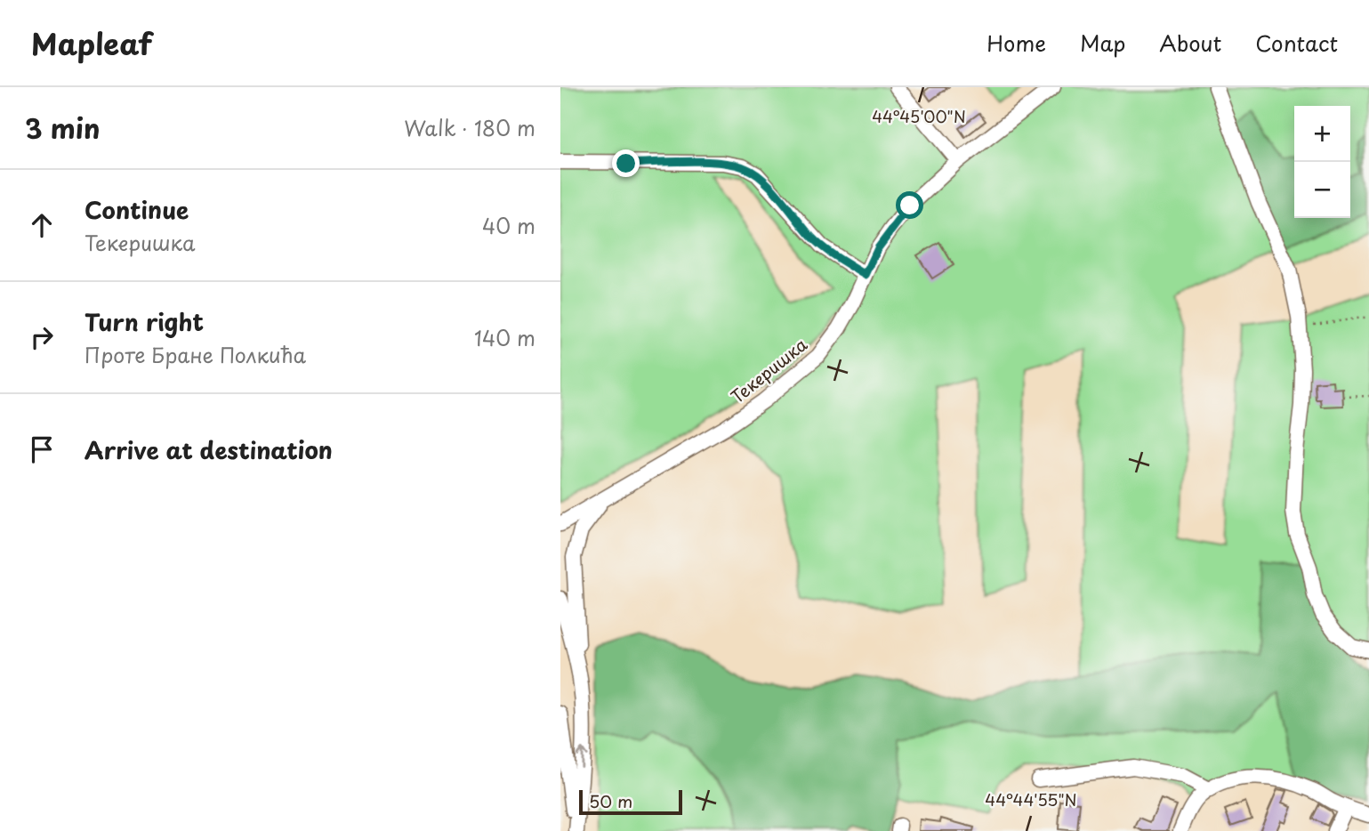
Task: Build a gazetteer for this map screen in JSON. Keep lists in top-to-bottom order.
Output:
{
  "streets": {
    "street": ["Текеришка"]
  },
  "scale_bar": "50 m",
  "page": {
    "header": "Mapleaf",
    "nav": [
      "Home",
      "Map",
      "About",
      "Contact"
    ],
    "heading": ["3 min", "Walk · 180 m"],
    "map_buttons": ["+", "−"],
    "list": [
      ["Continue", "Текеришка", "40 m"],
      ["Turn right", "Проте Бране Полкића", "140 m"],
      "Arrive at destination"
    ],
    "scale": "50 m"
  },
  "coordinates": ["44°45'00\"N", "44°44'55\"N"]
}
